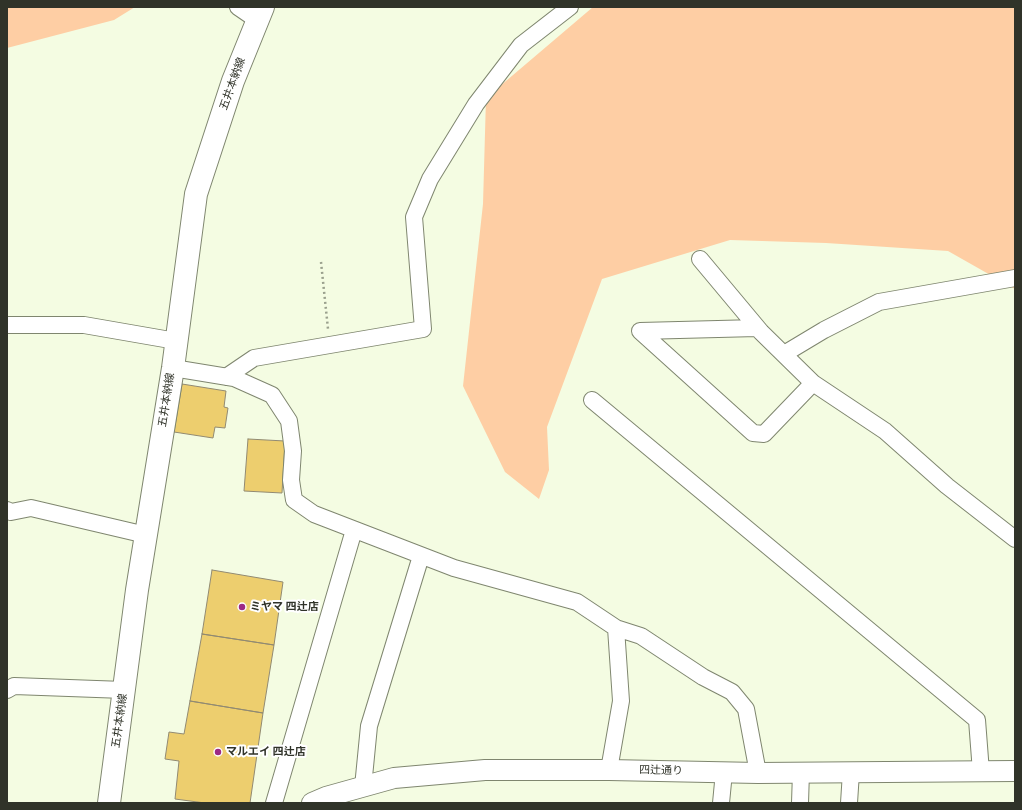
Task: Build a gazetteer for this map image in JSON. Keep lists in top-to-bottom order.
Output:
{
  "streets": {
    "main road": ["五井本納線"],
    "street": ["四辻通り"]
  },
  "places": ["ミヤマ 四辻店", "マルエイ 四辻店"]
}
